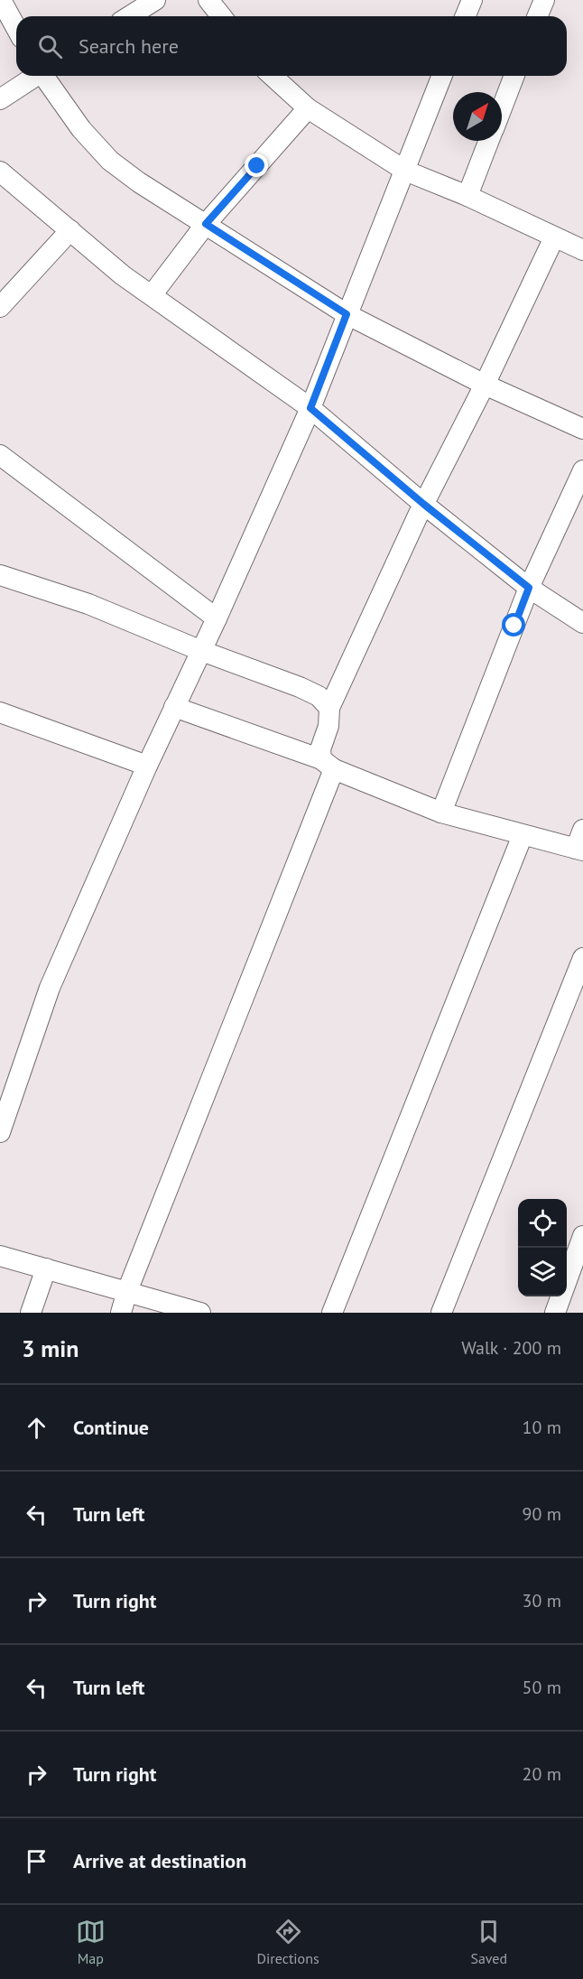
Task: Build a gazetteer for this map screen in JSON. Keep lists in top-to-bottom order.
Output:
{
  "north": "top right",
  "page": {
    "search": "Search here",
    "heading": ["3 min", "Walk · 200 m"],
    "list": [
      ["Continue", "10 m"],
      ["Turn left", "90 m"],
      ["Turn right", "30 m"],
      ["Turn left", "50 m"],
      ["Turn right", "20 m"],
      "Arrive at destination"
    ],
    "nav": ["Map", "Directions", "Saved"]
  }
}
